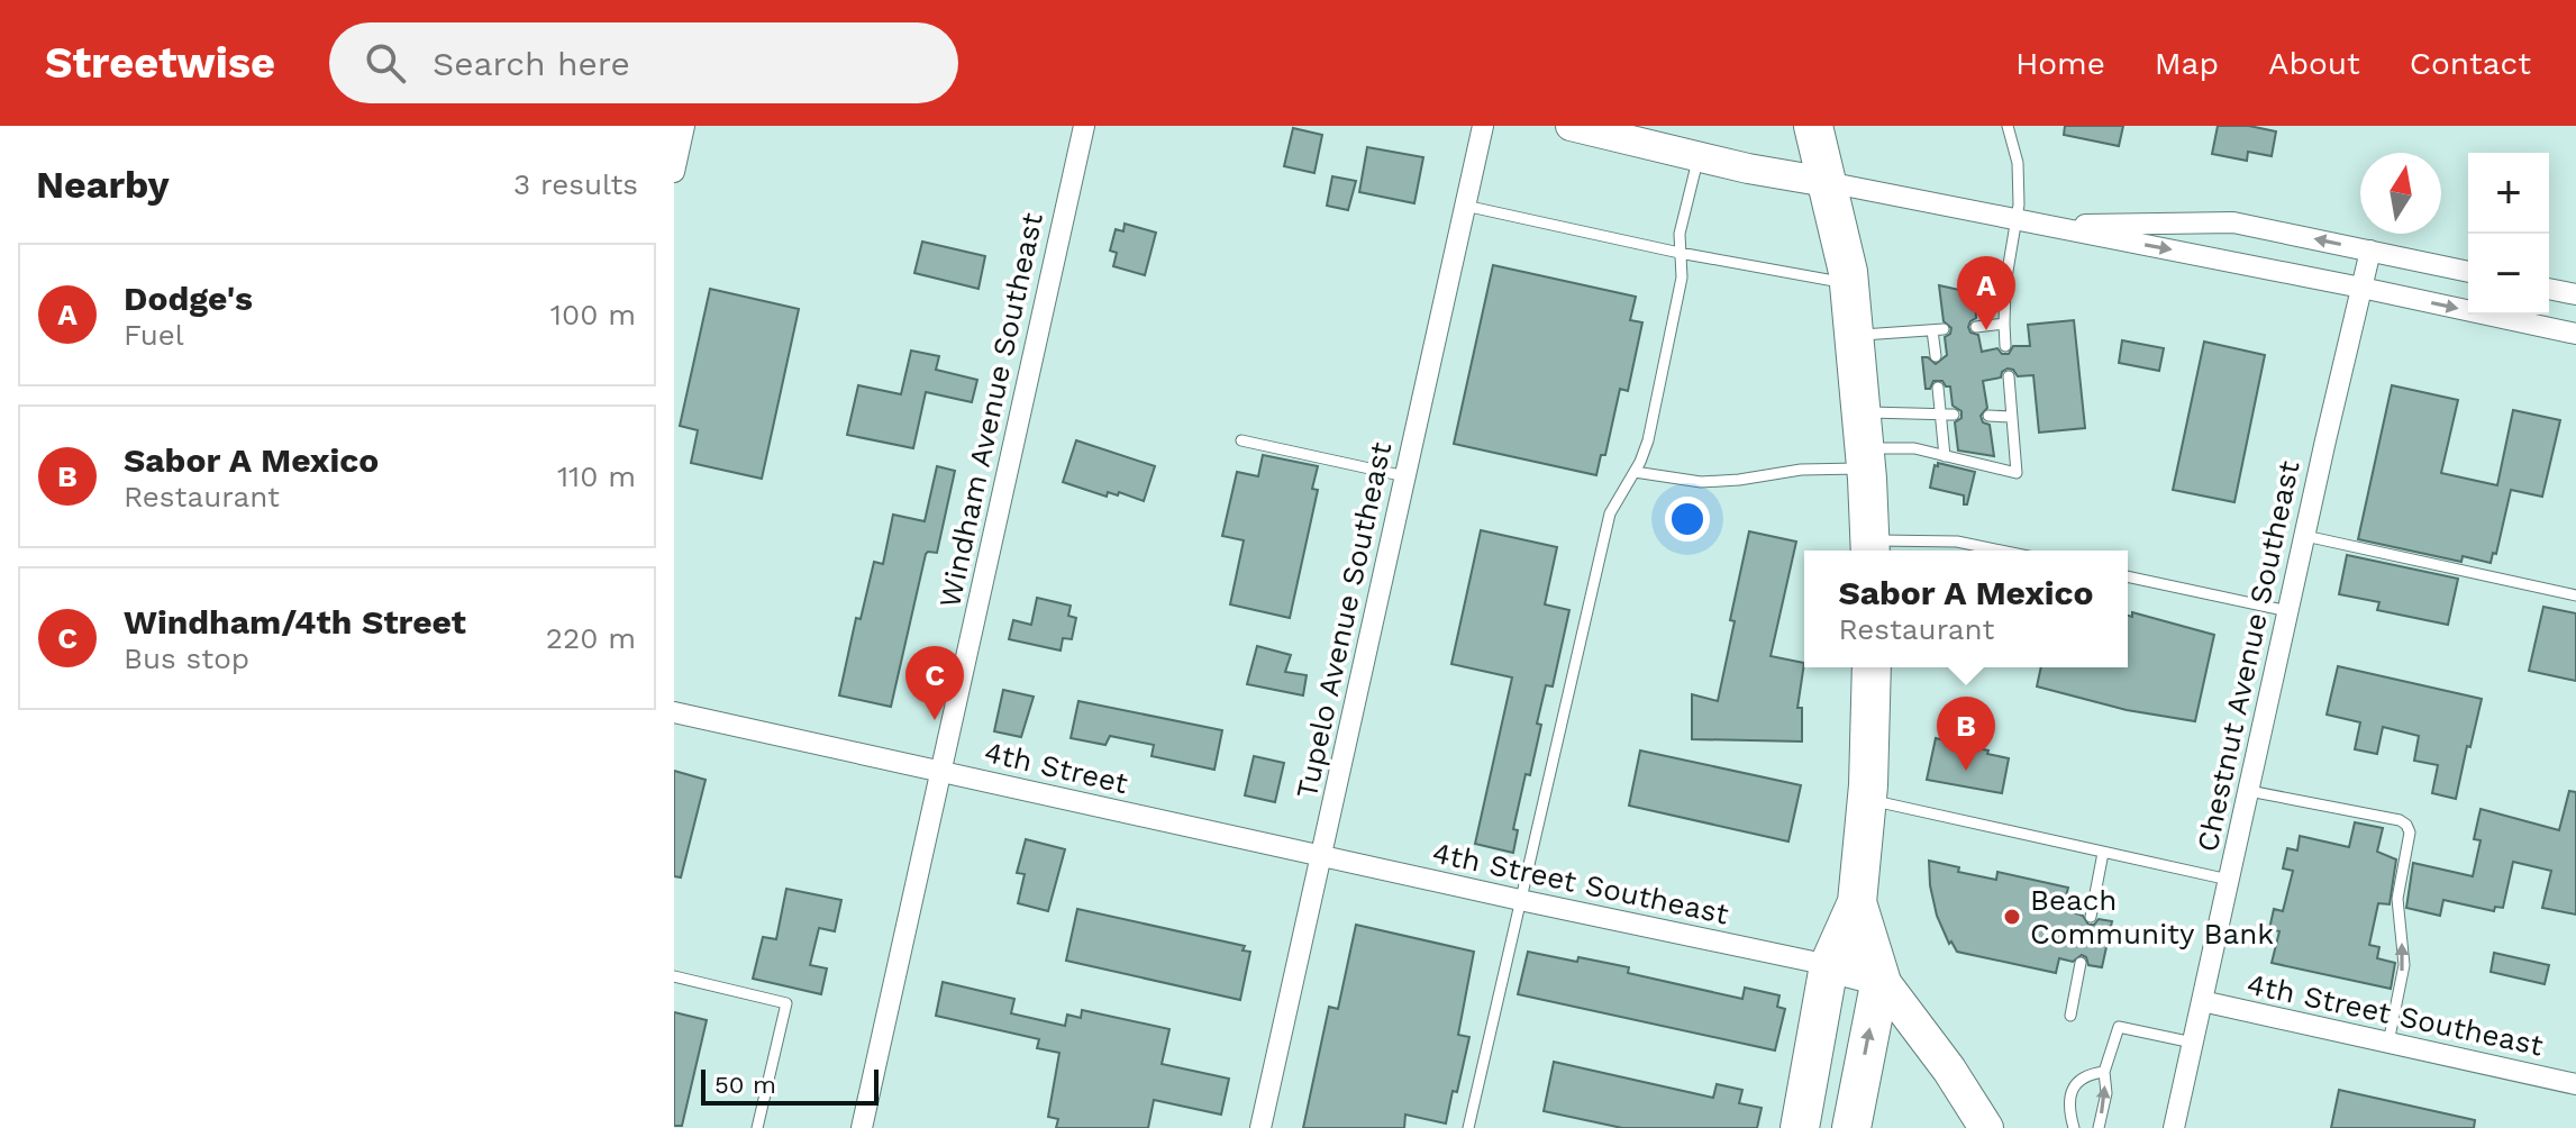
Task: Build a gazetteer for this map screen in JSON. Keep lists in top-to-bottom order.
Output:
{
  "streets": {
    "street": [
      "Windham Avenue Southeast",
      "Tupelo Avenue Southeast",
      "Chestnut Avenue Southeast",
      "4th Street",
      "4th Street Southeast"
    ]
  },
  "crossings": [
    ["Windham Avenue Southeast", "4th Street"],
    ["Tupelo Avenue Southeast", "4th Street"],
    ["Tupelo Avenue Southeast", "4th Street Southeast"],
    ["Chestnut Avenue Southeast", "4th Street Southeast"],
    ["4th Street", "4th Street Southeast"]
  ],
  "places": ["Beach Community Bank"],
  "scale_bar": "50 m",
  "north": "top",
  "page": {
    "header": "Streetwise",
    "search": "Search here",
    "nav": [
      "Home",
      "Map",
      "About",
      "Contact"
    ],
    "heading": ["Nearby", "3 results"],
    "map_buttons": ["+", "−"],
    "list": [
      {
        "mark": "A",
        "name": "Dodge's",
        "note": "Fuel",
        "value": "100 m"
      },
      {
        "mark": "B",
        "name": "Sabor A Mexico",
        "note": "Restaurant",
        "value": "110 m"
      },
      {
        "mark": "C",
        "name": "Windham/4th Street",
        "note": "Bus stop",
        "value": "220 m"
      }
    ],
    "pins": ["A", "C", "B"],
    "popup": ["Sabor A Mexico", "Restaurant"],
    "scale": "50 m"
  }
}
